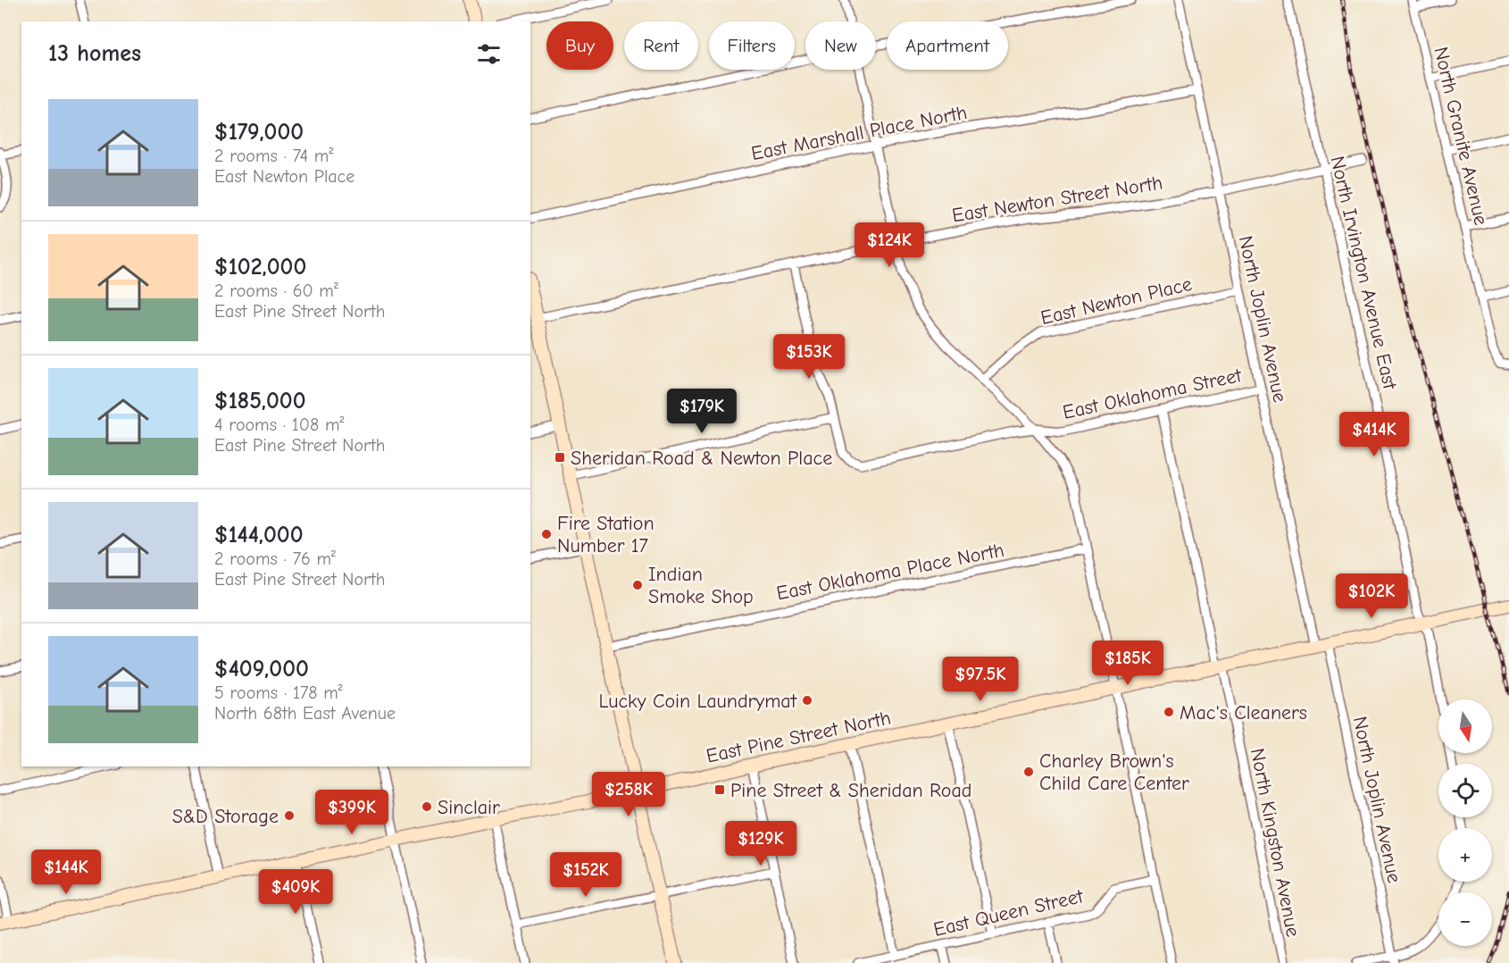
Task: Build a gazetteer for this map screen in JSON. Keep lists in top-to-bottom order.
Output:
{
  "streets": {
    "main road": ["East Pine Street North"],
    "street": [
      "East Marshall Place North",
      "North Granite Avenue",
      "East Newton Street North",
      "North Irvington Avenue East",
      "East Newton Place",
      "North Joplin Avenue",
      "East Oklahoma Street",
      "East Oklahoma Place North",
      "North Kingston Avenue",
      "East Queen Street"
    ]
  },
  "crossings": [
    ["East Marshall Place North", "North Joplin Avenue"],
    ["East Newton Street North", "North Irvington Avenue East"],
    ["East Newton Street North", "North Joplin Avenue"],
    ["North Irvington Avenue East", "East Pine Street North"],
    ["East Newton Place", "North Joplin Avenue"],
    ["North Joplin Avenue", "East Oklahoma Street"],
    ["North Joplin Avenue", "East Pine Street North"],
    ["East Oklahoma Street", "North Kingston Avenue"],
    ["East Pine Street North", "North Kingston Avenue"]
  ],
  "places": {
    "transit": ["Sheridan Road & Newton Place", "Pine Street & Sheridan Road"],
    "other": [
      "Fire Station Number 17",
      "Indian Smoke Shop",
      "Lucky Coin Laundrymat",
      "Mac's Cleaners",
      "Charley Brown's Child Care Center",
      "Sinclair",
      "S&D Storage"
    ]
  },
  "north": "bottom",
  "page": {
    "chip": [
      "Buy",
      "Rent",
      "Filters",
      "New",
      "Apartment"
    ],
    "heading": "13 homes",
    "list": [
      {
        "name": "$179,000",
        "note": "2 rooms · 74 m² · East Newton Place"
      },
      {
        "name": "$102,000",
        "note": "2 rooms · 60 m² · East Pine Street North"
      },
      {
        "name": "$185,000",
        "note": "4 rooms · 108 m² · East Pine Street North"
      },
      {
        "name": "$144,000",
        "note": "2 rooms · 76 m² · East Pine Street North"
      },
      {
        "name": "$409,000",
        "note": "5 rooms · 178 m² · North 68th East Avenue"
      }
    ],
    "price": [
      "$124K",
      "$153K",
      "$179K",
      "$414K",
      "$102K",
      "$185K",
      "$97.5K",
      "$258K",
      "$399K",
      "$129K",
      "$144K",
      "$152K",
      "$409K"
    ],
    "map_buttons": ["+", "−"]
  }
}
